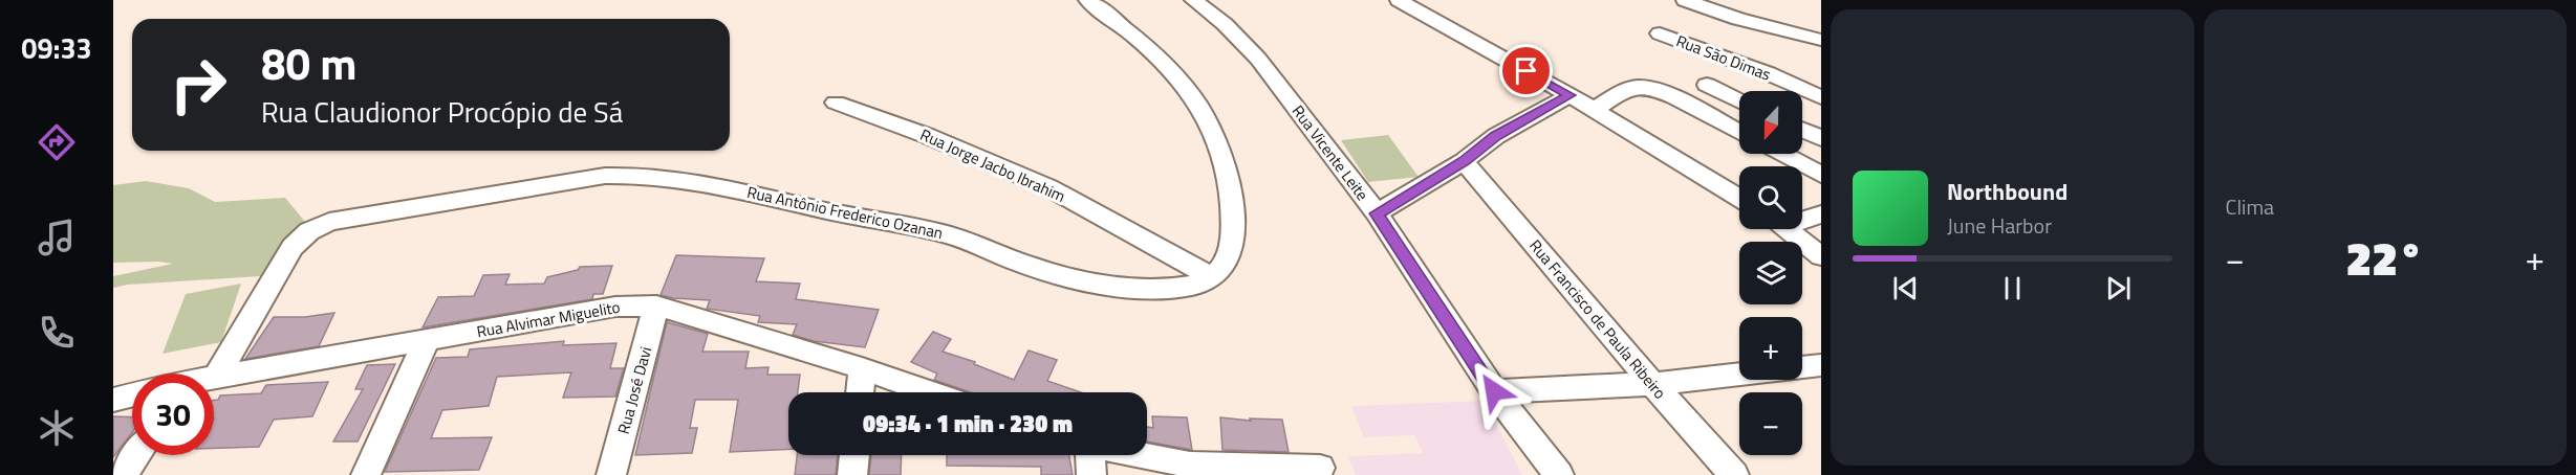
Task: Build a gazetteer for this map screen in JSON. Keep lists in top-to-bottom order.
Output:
{
  "streets": {
    "street": [
      "Rua São Dimas",
      "Rua Vicente Leite",
      "Rua Jorge Jacbo Ibrahim",
      "Rua Antônio Frederico Ozanan",
      "Rua Alvimar Miguelito",
      "Rua Francisco de Paula Ribeiro",
      "Rua José Davi"
    ]
  },
  "crossings": [
    ["Rua Jorge Jacbo Ibrahim", "Rua Antônio Frederico Ozanan"],
    ["Rua Antônio Frederico Ozanan", "Rua Alvimar Miguelito"],
    ["Rua Alvimar Miguelito", "Rua José Davi"]
  ],
  "north": "bottom",
  "page": {
    "tabs": "09:33",
    "tile": "Clima",
    "turn": ["80 m", "Rua Claudionor Procópio de Sá"],
    "map_buttons": ["+", "−"],
    "song": ["Northbound", "June Harbor"],
    "heat": ["−", "22°", "+"],
    "limit": "30",
    "trip": "09:34 · 1 min · 230 m"
  }
}
